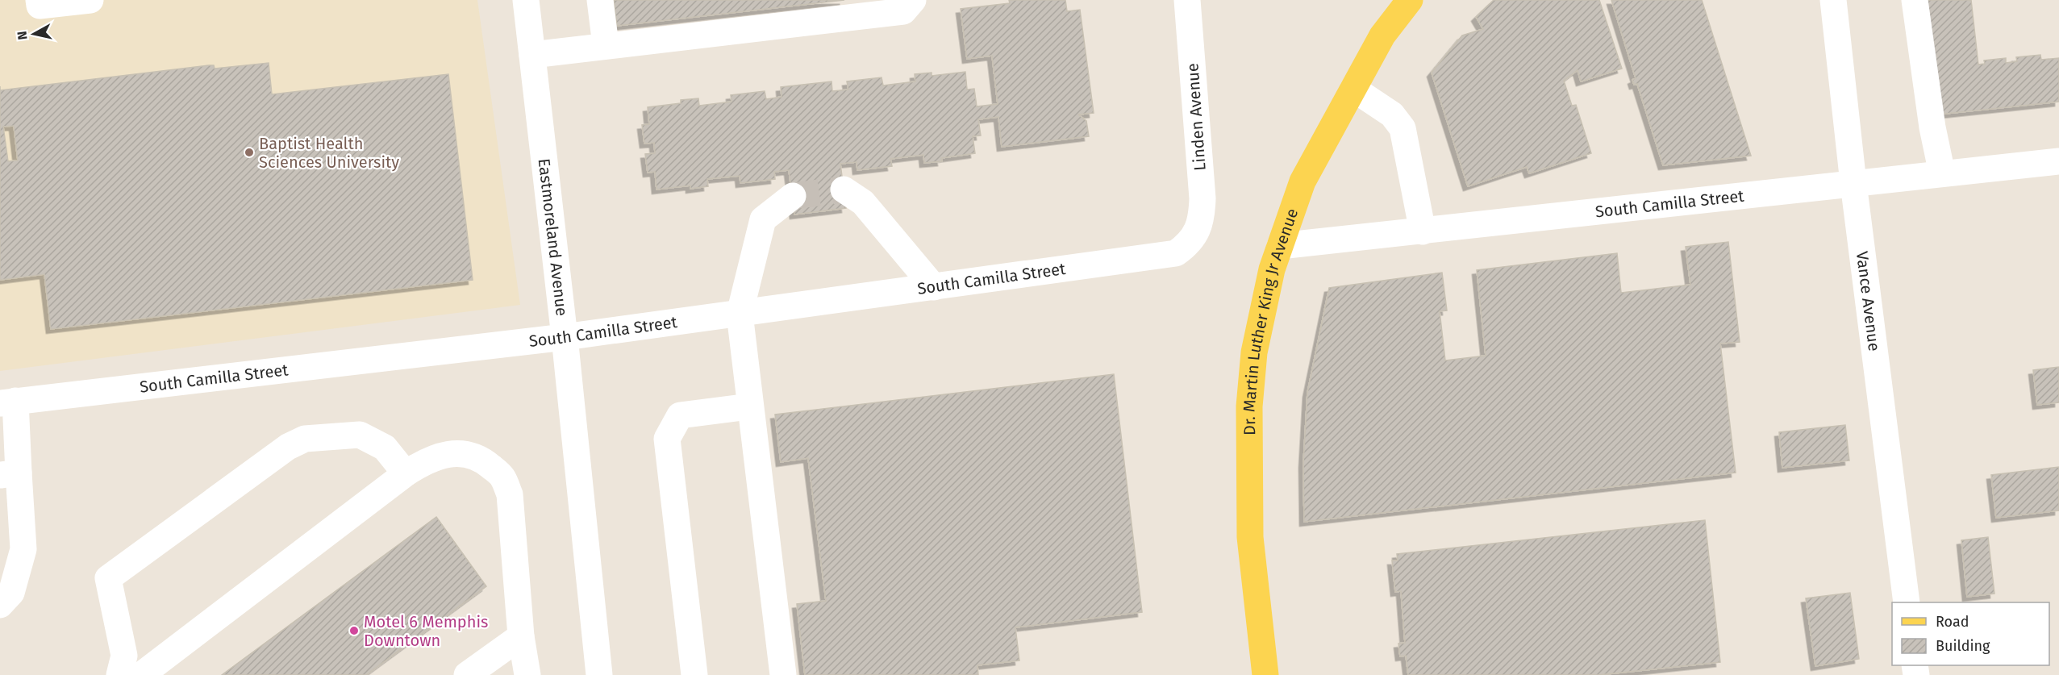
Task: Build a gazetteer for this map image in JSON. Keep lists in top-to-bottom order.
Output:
{
  "streets": {
    "main road": ["Dr. Martin Luther King Jr Avenue"],
    "street": [
      "Linden Avenue",
      "South Camilla Street",
      "Eastmoreland Avenue",
      "Vance Avenue"
    ]
  },
  "crossings": [
    ["Linden Avenue", "South Camilla Street"],
    ["South Camilla Street", "Eastmoreland Avenue"],
    ["South Camilla Street", "Vance Avenue"],
    ["South Camilla Street", "Dr. Martin Luther King Jr Avenue"]
  ],
  "places": ["Baptist Health Sciences University", "Motel 6 Memphis Downtown"],
  "legend": ["Road", "Building"],
  "north": "left"
}
